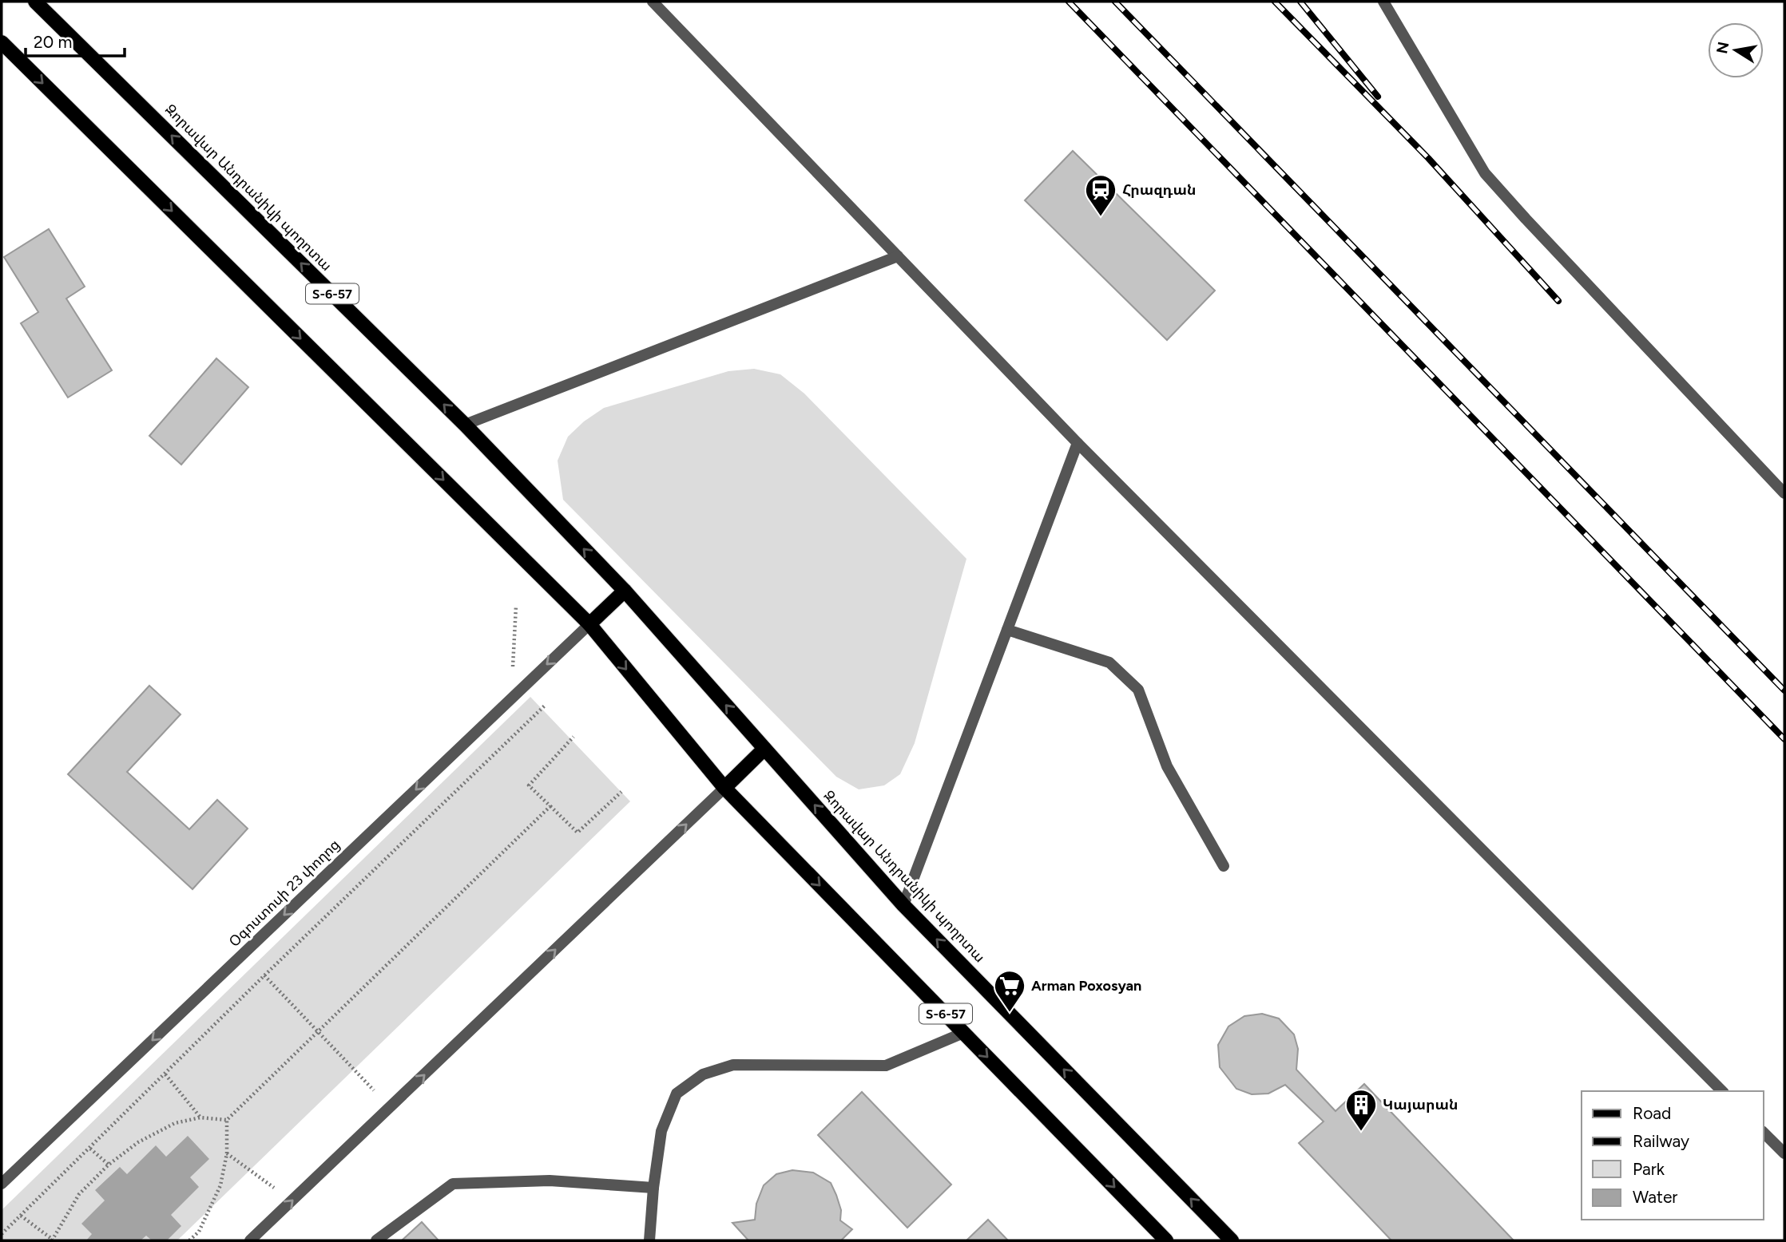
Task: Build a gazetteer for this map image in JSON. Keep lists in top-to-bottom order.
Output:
{
  "streets": {
    "main road": ["Զորավար Անդրանիկի պողոտա", "Տ-6-57"],
    "street": ["Օգոստոսի 23 փողոց"]
  },
  "crossings": [
    ["Տ-6-57", "Օգոստոսի 23 փողոց"]
  ],
  "one_way": ["Օգոստոսի 23 փողոց"],
  "places": {
    "station": ["Հրազդան"],
    "supermarket": ["Arman Poxosyan"],
    "building": ["Կայարան"]
  },
  "legend": [
    "Road",
    "Railway",
    "Park",
    "Water"
  ],
  "scale_bar": "20 m",
  "north": "left"
}
